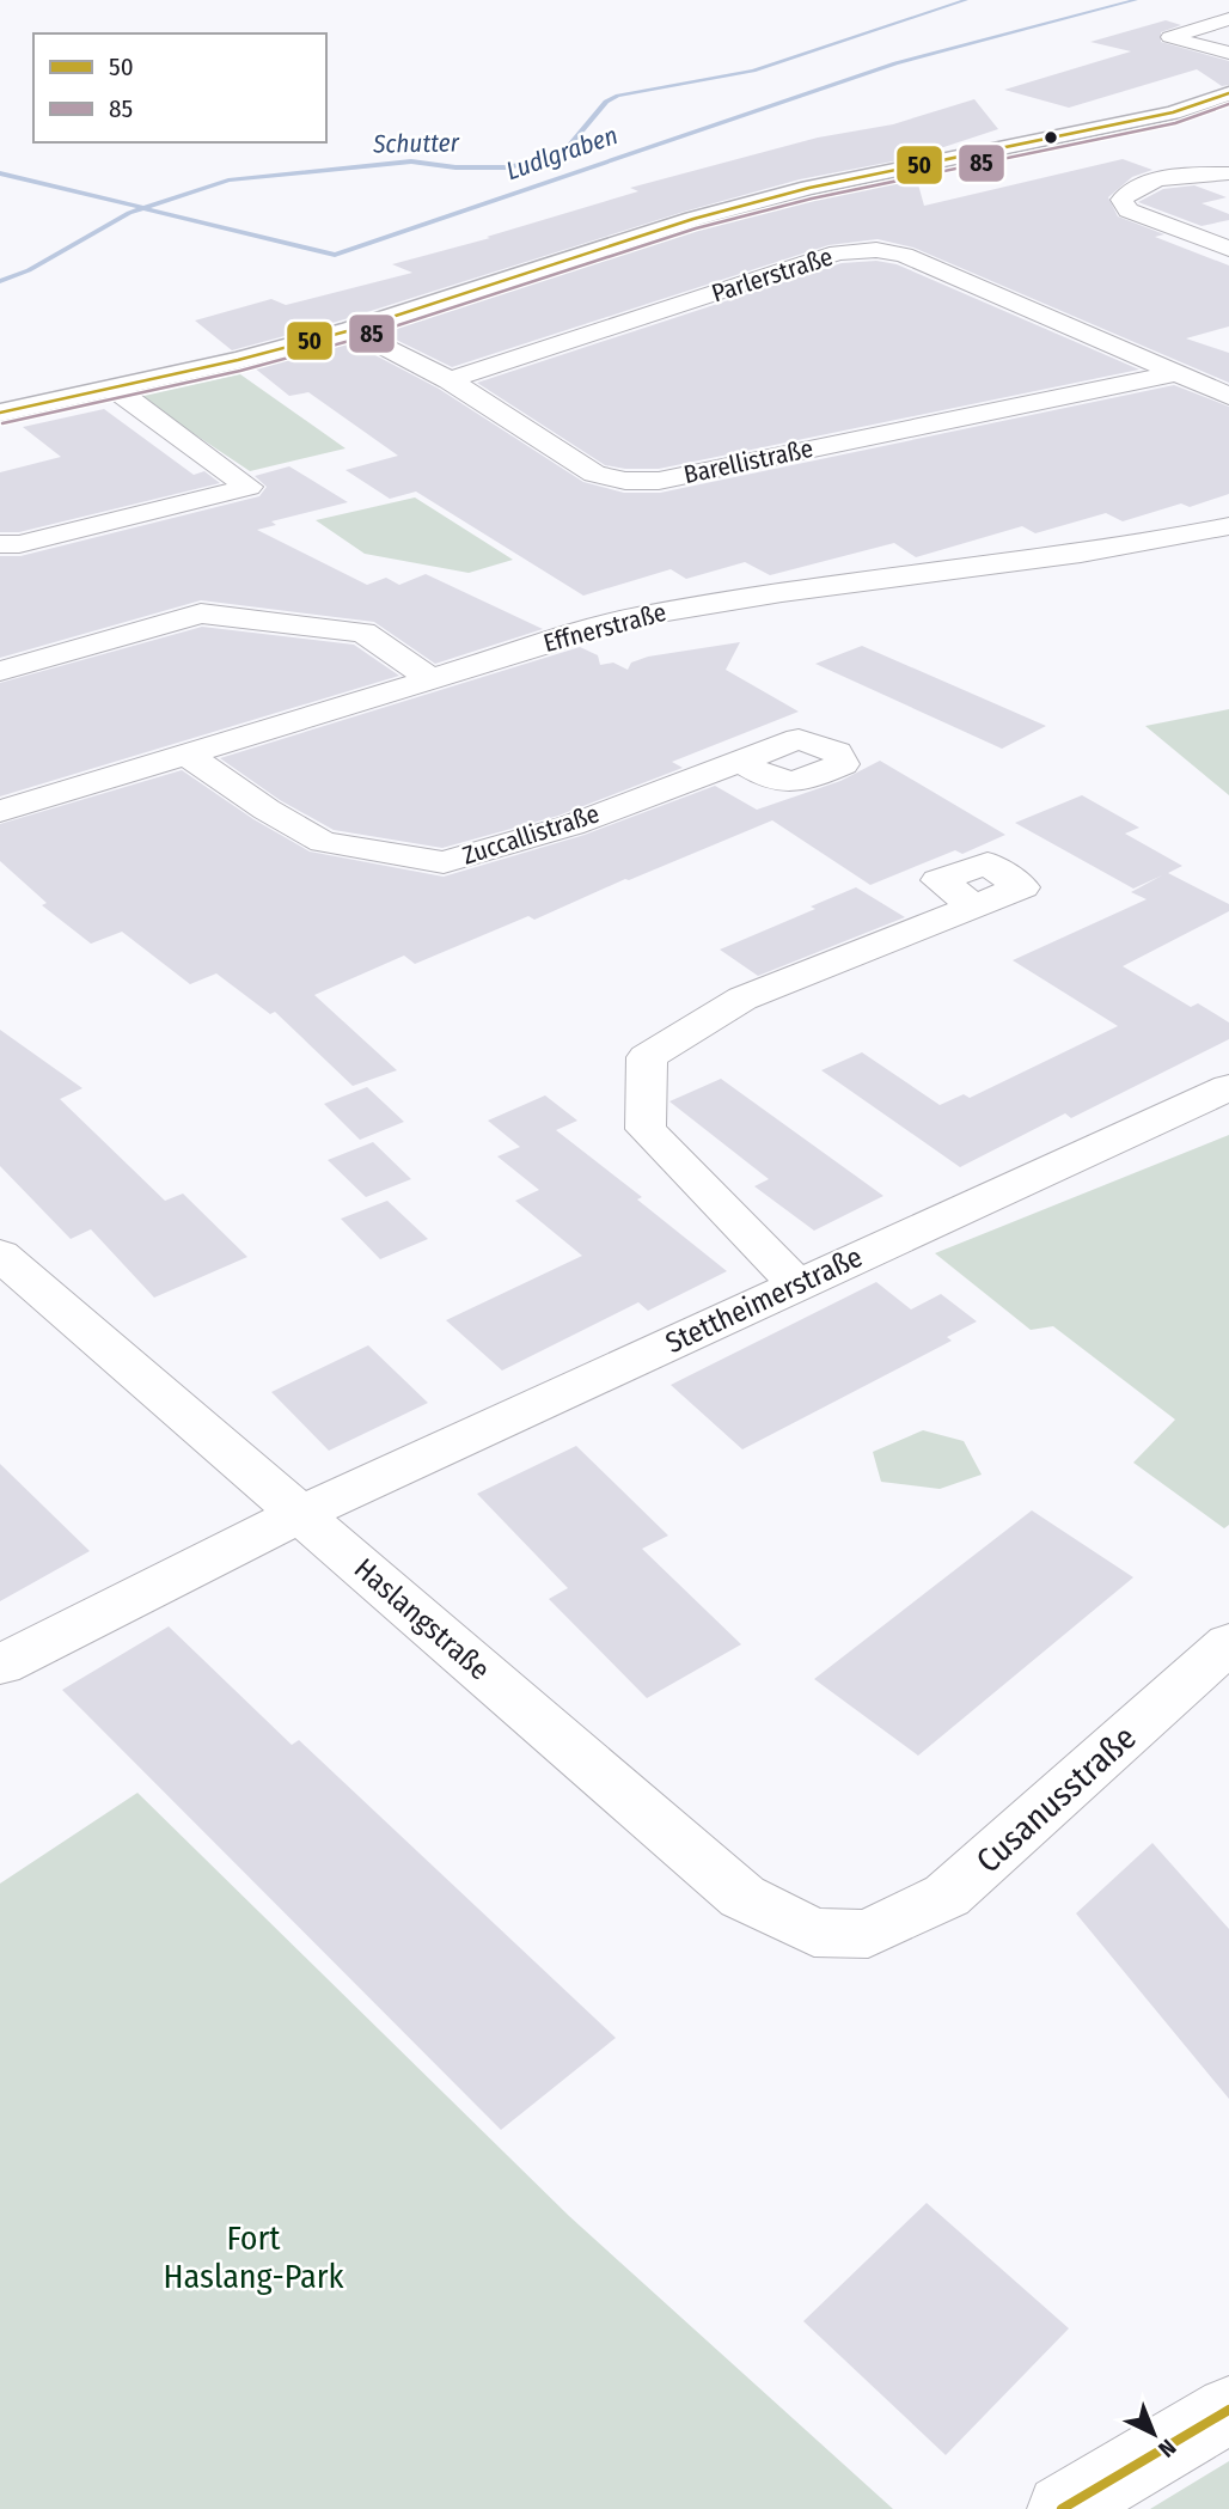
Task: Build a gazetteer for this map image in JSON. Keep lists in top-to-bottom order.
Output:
{
  "streets": {
    "street": [
      "Parlerstraße",
      "Barellistraße",
      "Effnerstraße",
      "Zuccallistraße",
      "Stettheimerstraße",
      "Haslangstraße",
      "Cusanusstraße"
    ]
  },
  "crossings": [
    ["Parlerstraße", "Barellistraße"],
    ["Effnerstraße", "Zuccallistraße"],
    ["Stettheimerstraße", "Haslangstraße"],
    ["Haslangstraße", "Cusanusstraße"]
  ],
  "water": ["Schutter", "Ludlgraben"],
  "parks": ["Fort Haslang-Park"],
  "lines": ["transit line 50", "transit line 85"],
  "legend": ["50", "85"],
  "north": "bottom right"
}
